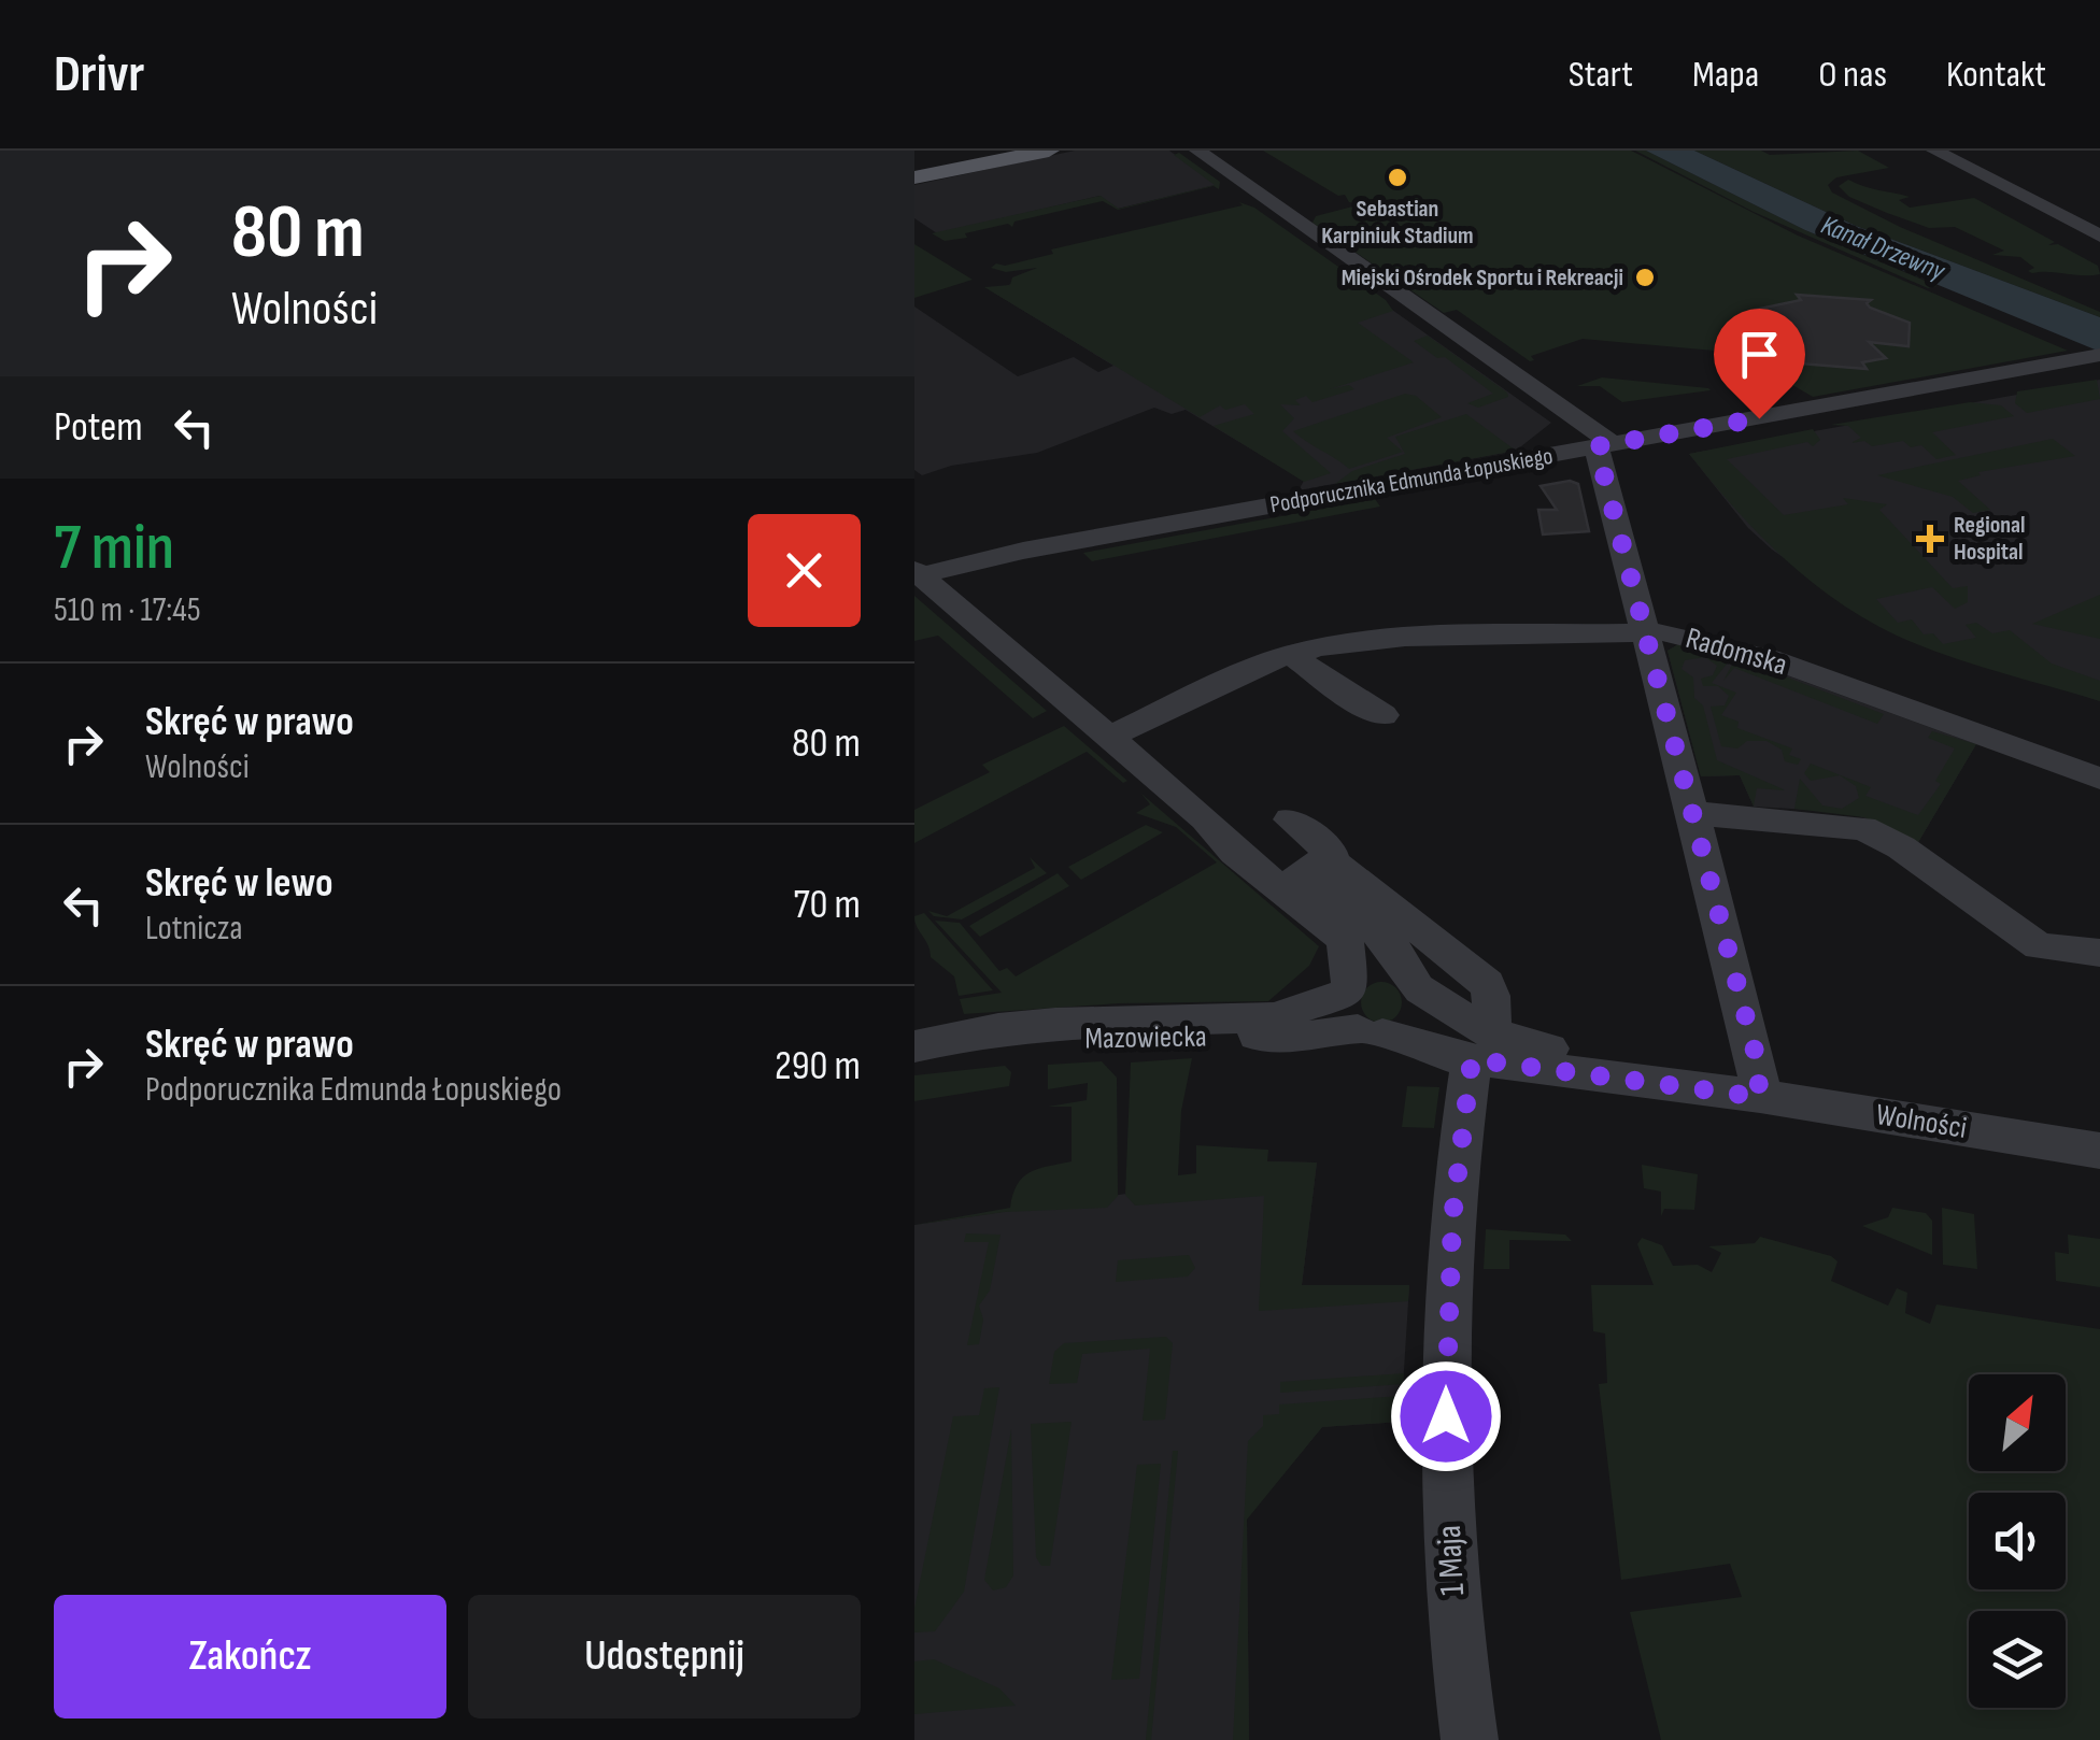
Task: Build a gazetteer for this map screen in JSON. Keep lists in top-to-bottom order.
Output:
{
  "streets": {
    "street": [
      "Podporucznika Edmunda Łopuskiego",
      "Radomska",
      "Mazowiecka",
      "Wolności",
      "1 Maja"
    ]
  },
  "crossings": [
    ["Mazowiecka", "Wolności"],
    ["Wolności", "1 Maja"]
  ],
  "water": ["Kanał Drzewny"],
  "places": {
    "other": ["Sebastian Karpiniuk Stadium", "Miejski Ośrodek Sportu i Rekreacji"],
    "health": ["Regional Hospital"]
  },
  "north": "top right",
  "page": {
    "header": "Drivr",
    "nav": [
      "Start",
      "Mapa",
      "O nas",
      "Kontakt"
    ],
    "turn": ["80 m", "Wolności"],
    "then": "Potem",
    "heading": ["7 min", "510 m · 17:45"],
    "list": [
      {
        "name": "Skręć w prawo",
        "note": "Wolności",
        "value": "80 m"
      },
      {
        "name": "Skręć w lewo",
        "note": "Lotnicza",
        "value": "70 m"
      },
      {
        "name": "Skręć w prawo",
        "note": "Podporucznika Edmunda Łopuskiego",
        "value": "290 m"
      }
    ],
    "buttons": ["Zakończ", "Udostępnij"]
  }
}
